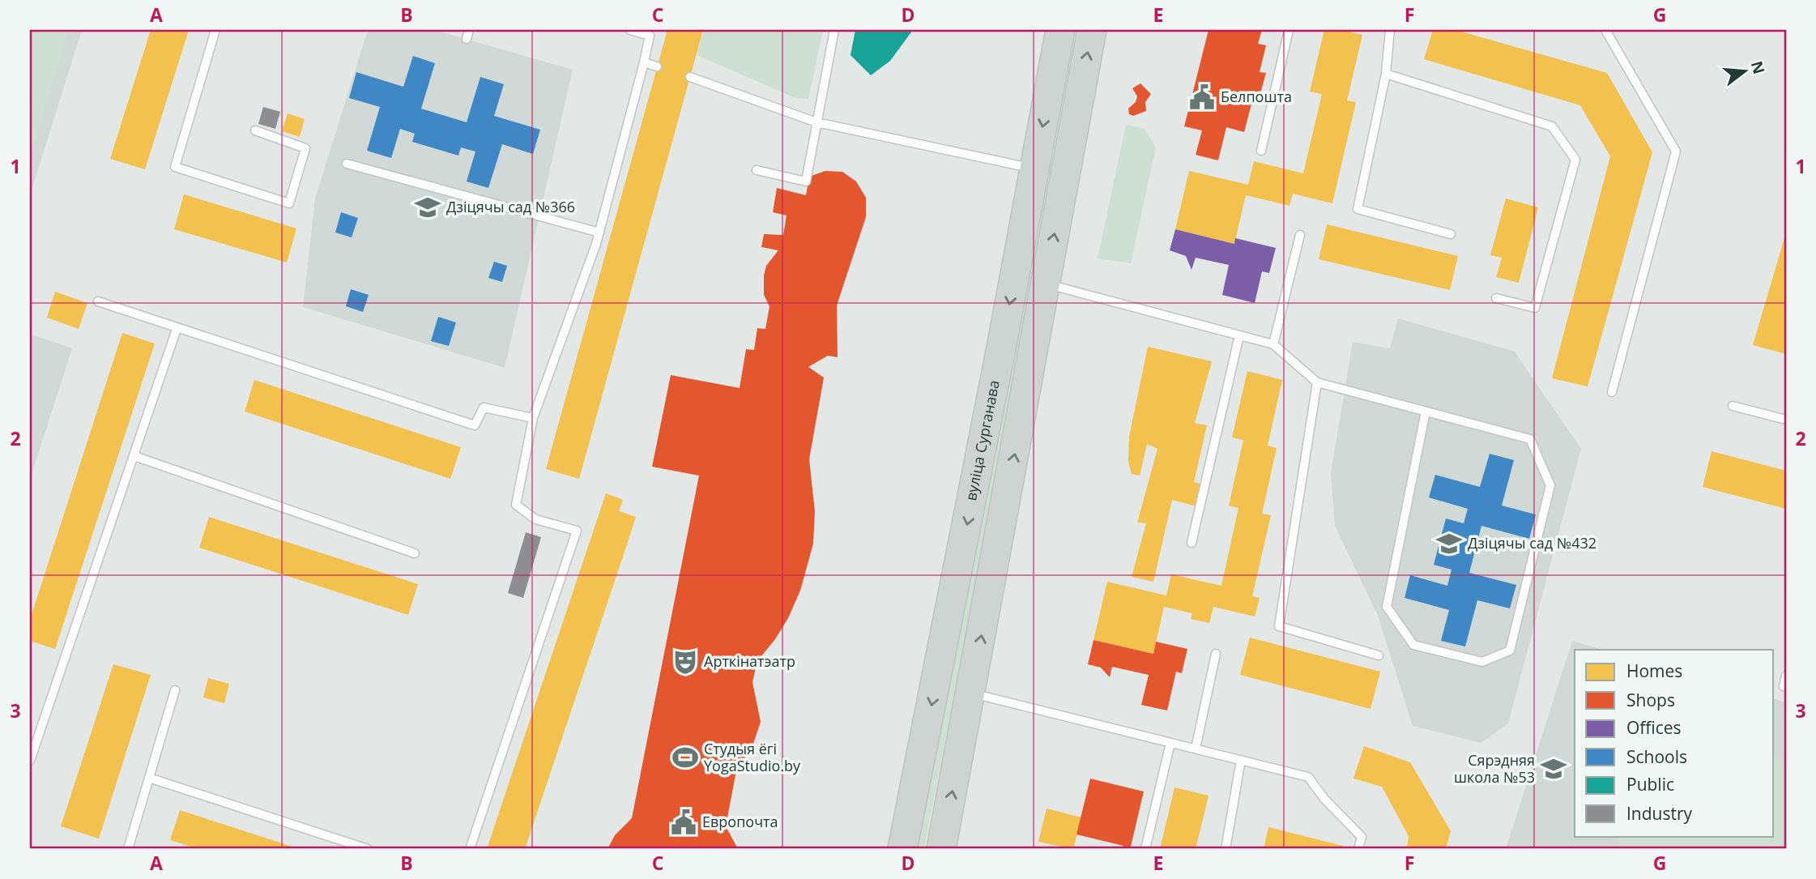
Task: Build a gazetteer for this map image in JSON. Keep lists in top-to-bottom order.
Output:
{
  "streets": {
    "main road": ["вуліца Сурганава"]
  },
  "places": {
    "public building": ["Белпошта", "Европочта"],
    "school or university": ["Дзіцячы сад №366", "Дзіцячы сад №432", "Сярэдняя школа №53"],
    "theatre": ["Арткінатэатр"],
    "sports": ["Студыя ёгі YogaStudio.by"]
  },
  "legend": [
    "Homes",
    "Shops",
    "Offices",
    "Schools",
    "Public",
    "Industry"
  ],
  "north": "right",
  "grid": {
    "columns": [
      "A",
      "B",
      "C",
      "D",
      "E",
      "F",
      "G"
    ],
    "rows": ["1", "2", "3"]
  }
}
